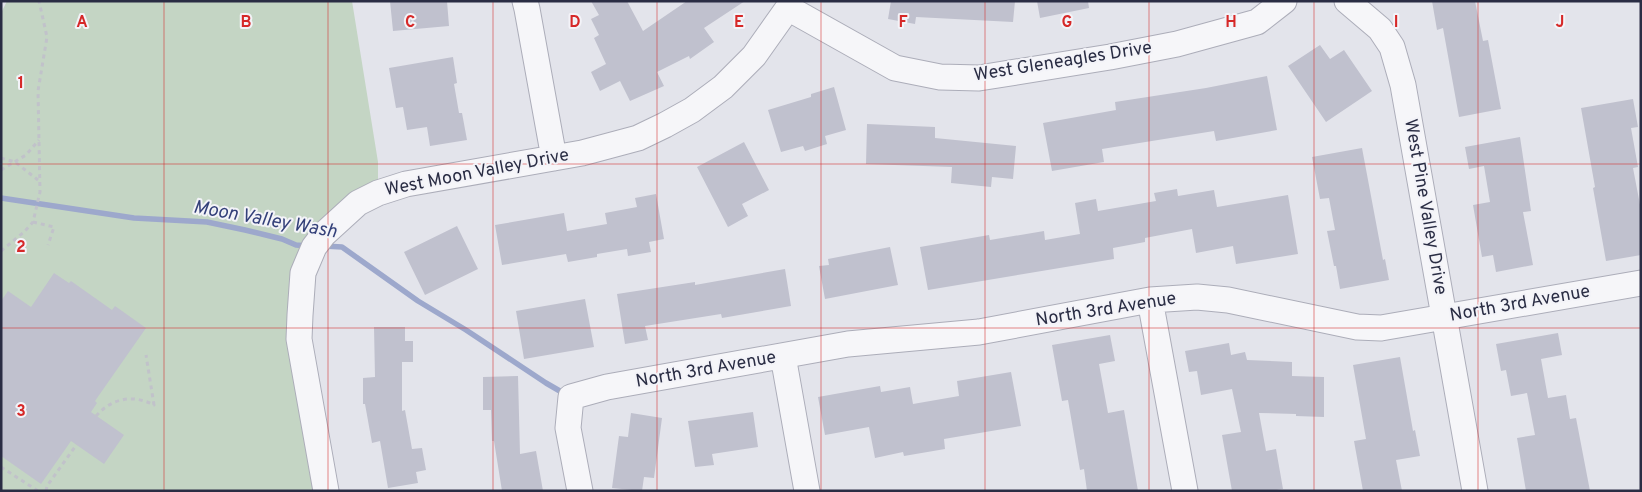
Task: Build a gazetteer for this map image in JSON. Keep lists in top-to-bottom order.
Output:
{
  "streets": {
    "street": [
      "West Gleneagles Drive",
      "West Moon Valley Drive",
      "West Pine Valley Drive",
      "North 3rd Avenue"
    ]
  },
  "crossings": [
    ["West Gleneagles Drive", "West Moon Valley Drive"],
    ["West Pine Valley Drive", "North 3rd Avenue"]
  ],
  "water": ["Moon Valley Wash"],
  "grid": {
    "columns": [
      "A",
      "B",
      "C",
      "D",
      "E",
      "F",
      "G",
      "H",
      "I",
      "J"
    ],
    "rows": ["1", "2", "3"]
  }
}
